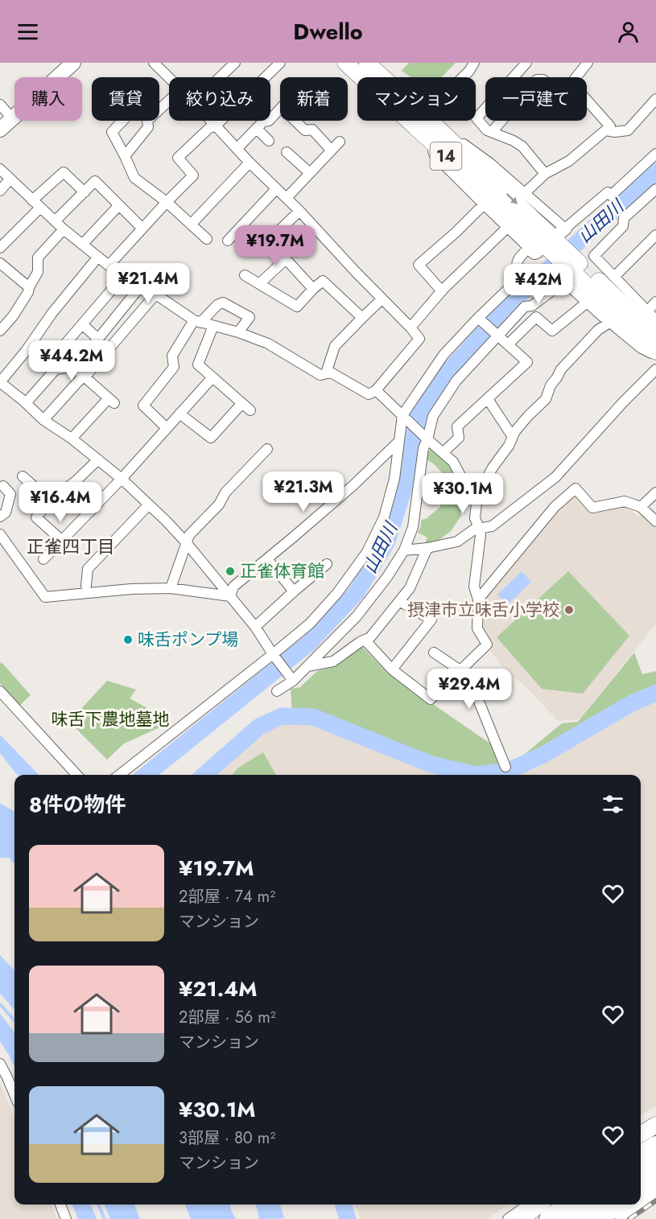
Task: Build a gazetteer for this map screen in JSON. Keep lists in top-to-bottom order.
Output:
{
  "streets": {
    "main road": ["14"]
  },
  "districts": ["正雀四丁目"],
  "water": ["山田川"],
  "parks": ["味舌下農地墓地"],
  "places": ["正雀体育館", "摂津市立味舌小学校", "味舌ポンプ場"],
  "page": {
    "header": "Dwello",
    "chip": [
      "購入",
      "賃貸",
      "絞り込み",
      "新着",
      "マンション",
      "一戸建て"
    ],
    "price": [
      "¥19.7M",
      "¥21.4M",
      "¥42M",
      "¥44.2M",
      "¥21.3M",
      "¥30.1M",
      "¥16.4M",
      "¥29.4M"
    ],
    "heading": "8件の物件",
    "list": [
      {
        "name": "¥19.7M",
        "note": "2部屋 · 74 m² · マンション"
      },
      {
        "name": "¥21.4M",
        "note": "2部屋 · 56 m² · マンション"
      },
      {
        "name": "¥30.1M",
        "note": "3部屋 · 80 m² · マンション"
      }
    ]
  }
}
